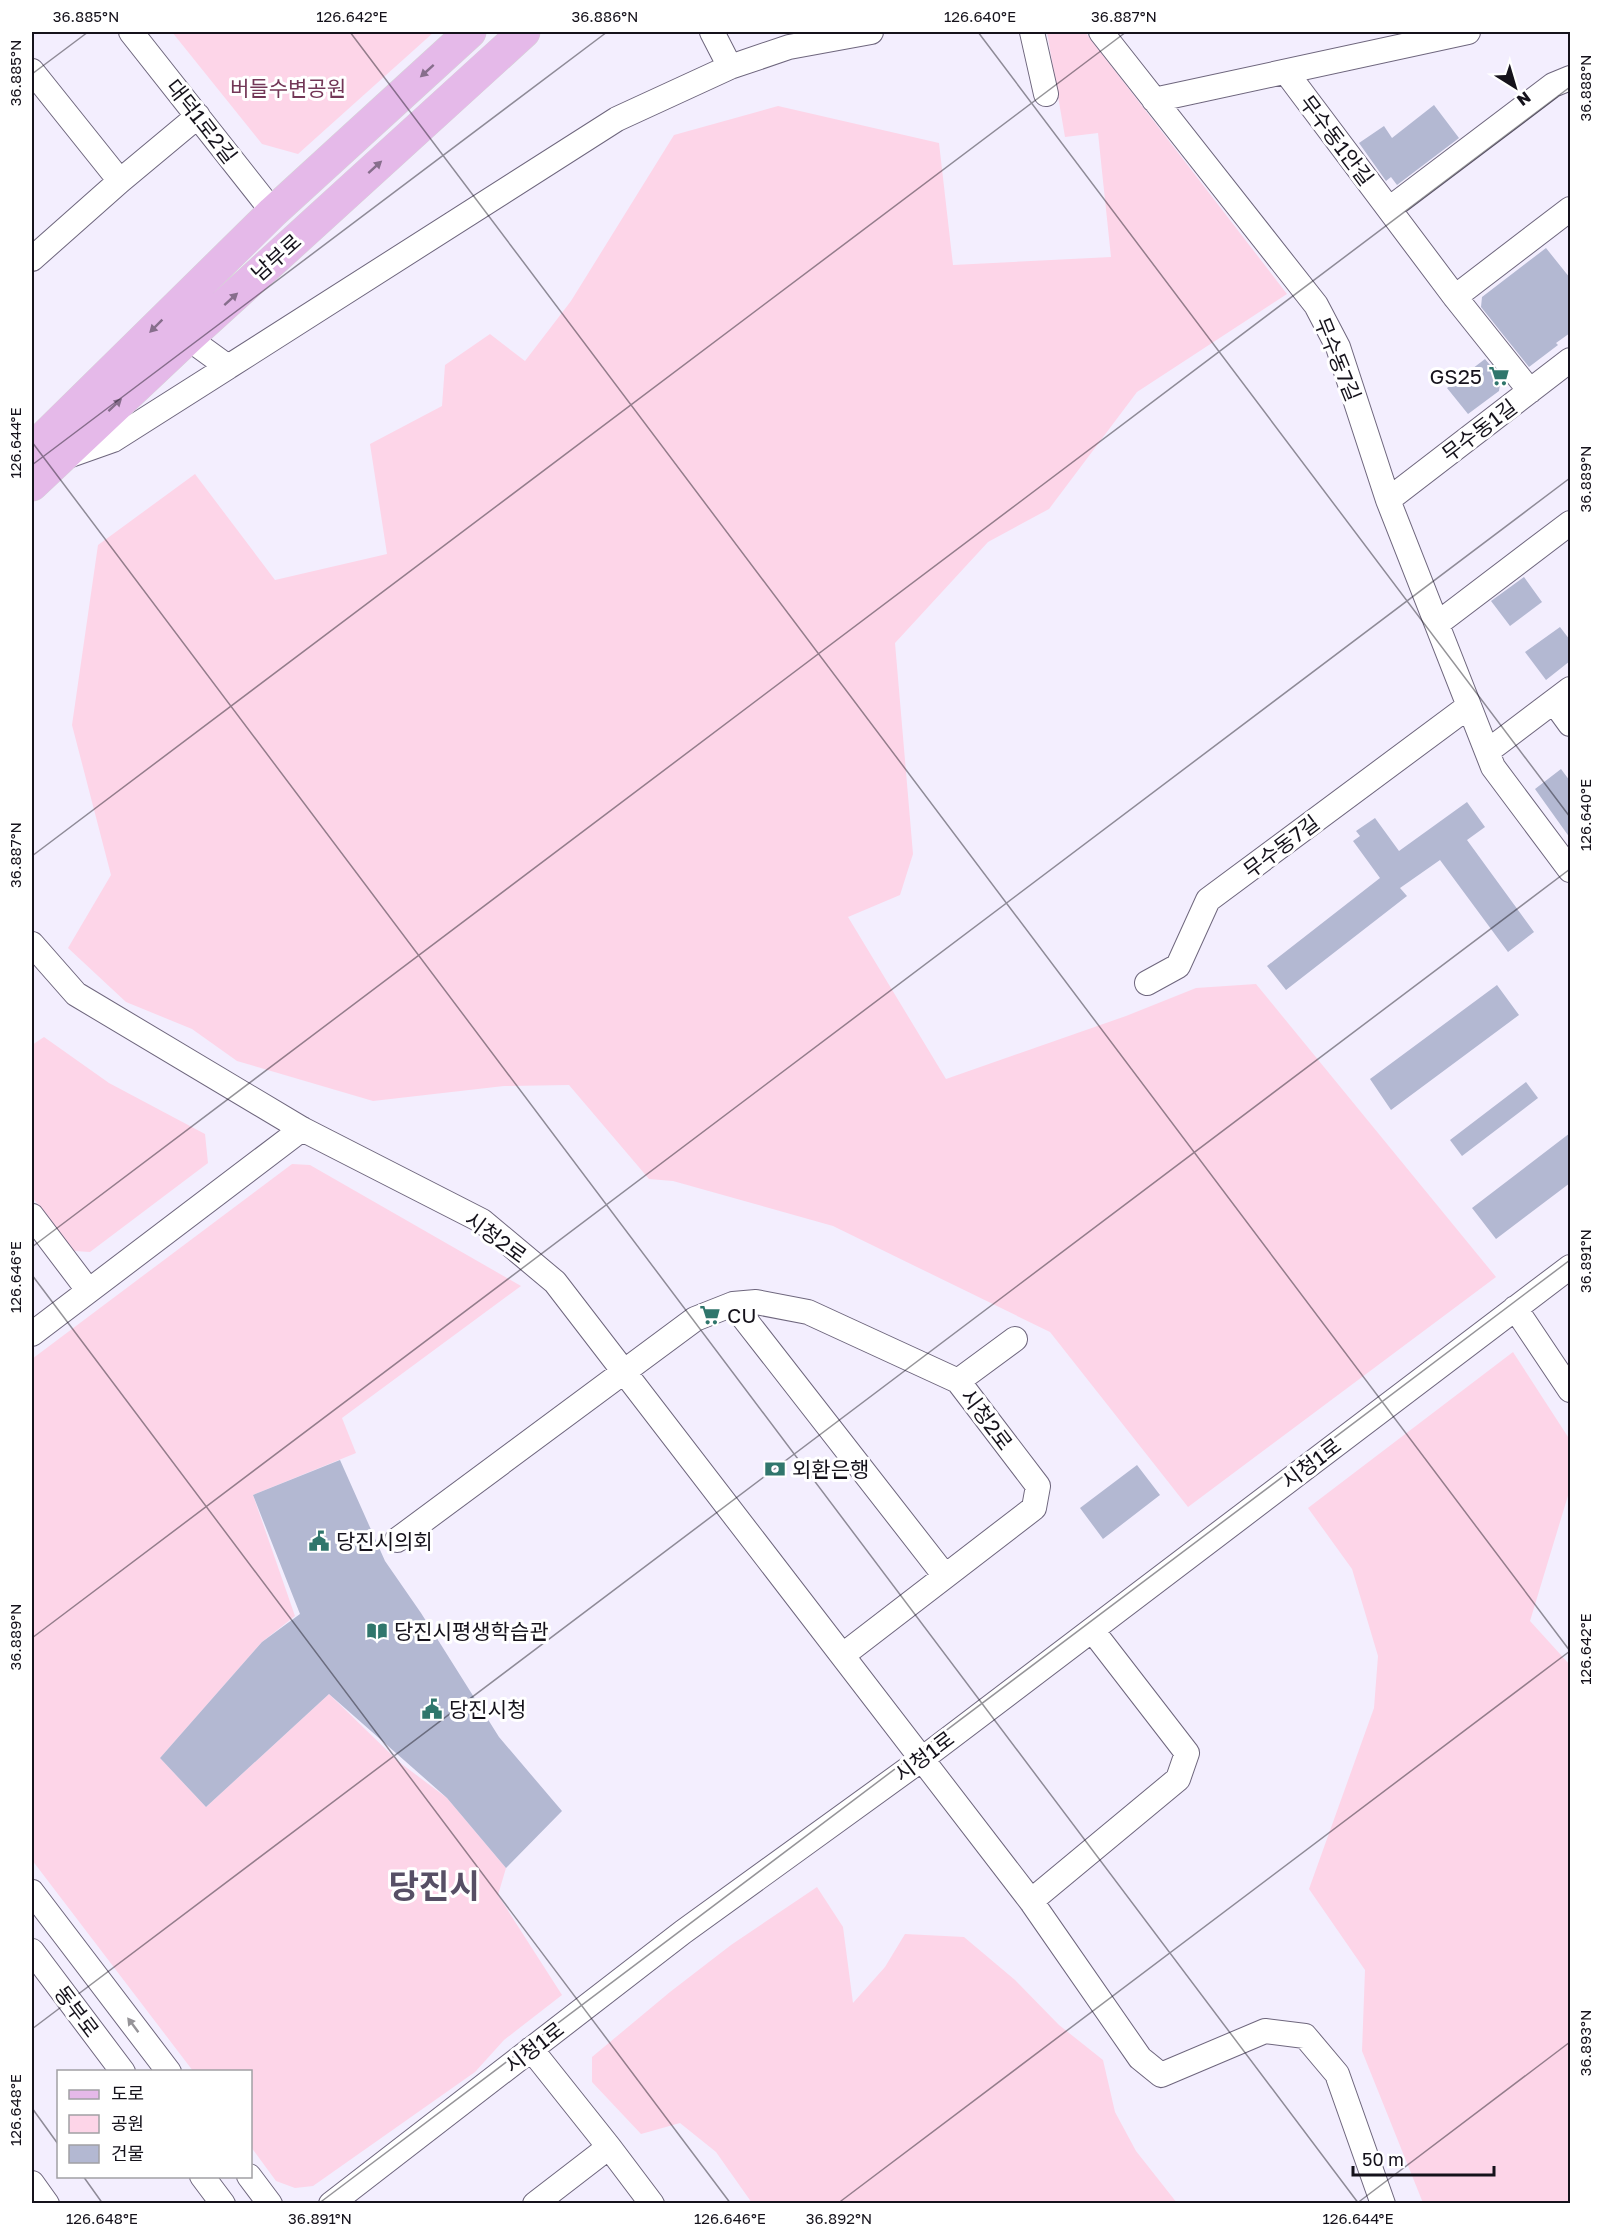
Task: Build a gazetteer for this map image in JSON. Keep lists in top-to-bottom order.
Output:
{
  "streets": {
    "main road": ["남부로"],
    "street": [
      "대덕1로2길",
      "무수동1안길",
      "무수동7길",
      "무수동1길",
      "시청2로",
      "시청1로",
      "동부로"
    ]
  },
  "crossings": [
    ["대덕1로2길", "남부로"],
    ["무수동1안길", "무수동7길"],
    ["무수동1안길", "무수동1길"],
    ["무수동7길", "무수동1길"],
    ["시청2로", "시청1로"]
  ],
  "districts": ["당진시"],
  "parks": ["버들수변공원"],
  "places": {
    "supermarket": ["GS25", "CU"],
    "bank": ["외환은행"],
    "public building": ["당진시의회", "당진시청"],
    "library": ["당진시평생학습관"]
  },
  "legend": ["도로", "공원", "건물"],
  "scale_bar": "50 m",
  "north": "bottom right",
  "coordinates": [
    "36.885°N",
    "126.642°E",
    "36.886°N",
    "126.640°E",
    "36.887°N",
    "36.888°N",
    "126.644°E",
    "36.889°N",
    "36.891°N",
    "126.646°E",
    "36.893°N",
    "126.648°E",
    "36.892°N"
  ]
}
